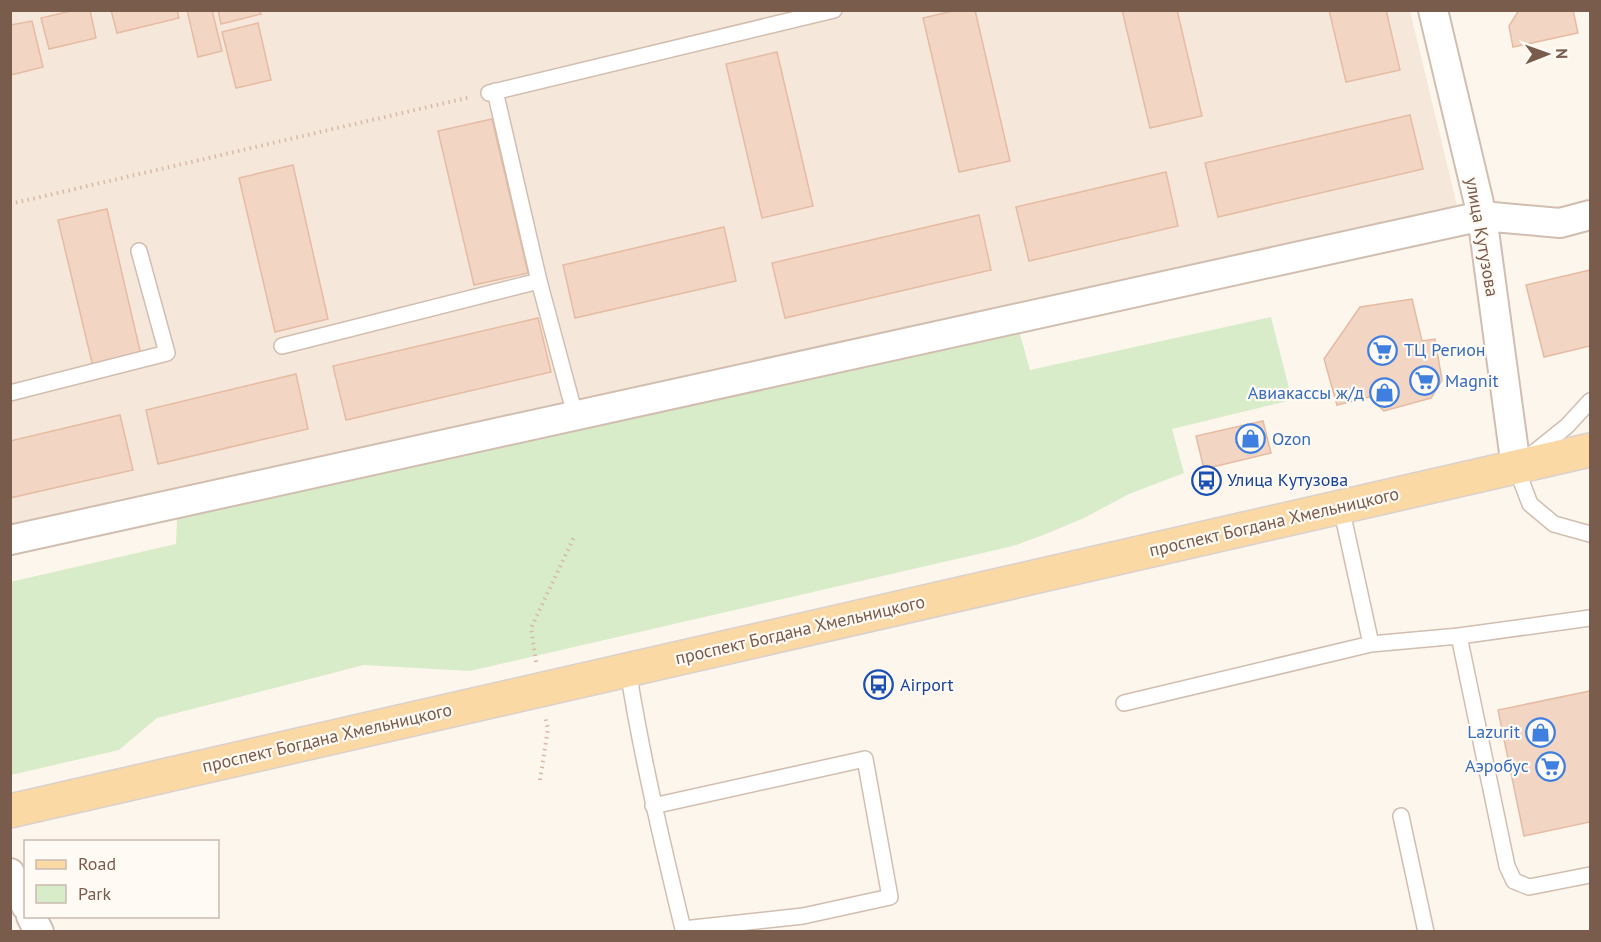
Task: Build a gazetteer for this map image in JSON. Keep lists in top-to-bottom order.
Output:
{
  "streets": {
    "main road": ["проспект Богдана Хмельницкого"],
    "street": ["улица Кутузова"]
  },
  "crossings": [
    ["улица Кутузова", "проспект Богдана Хмельницкого"]
  ],
  "places": {
    "supermarket": ["ТЦ Регион", "Magnit", "Аэробус"],
    "shop": ["Авиакассы ж/д", "Ozon", "Lazurit"],
    "bus stop": ["Улица Кутузова", "Airport"]
  },
  "legend": ["Road", "Park"],
  "north": "right"
}
